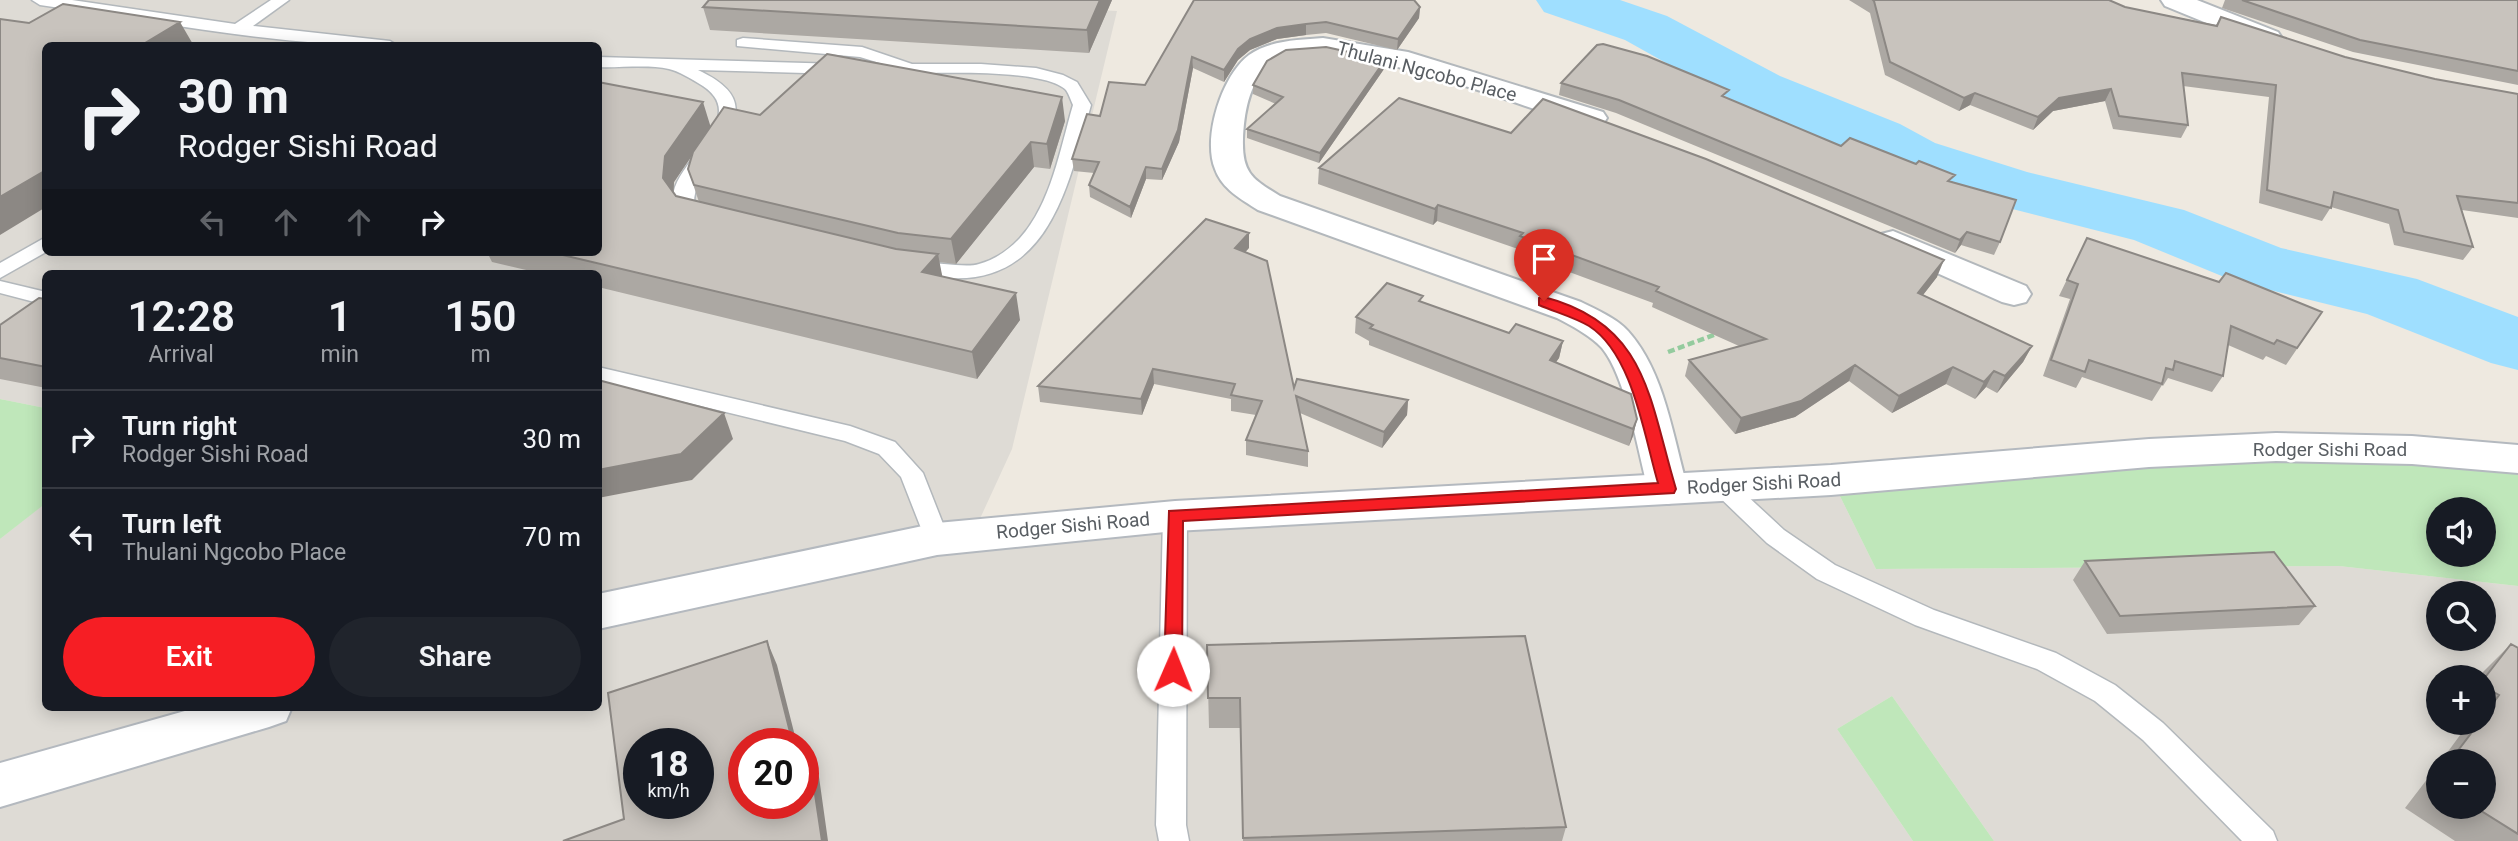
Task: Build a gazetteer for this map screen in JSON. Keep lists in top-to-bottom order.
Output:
{
  "streets": {
    "street": ["Thulani Ngcobo Place", "Rodger Sishi Road"]
  },
  "crossings": [
    ["Thulani Ngcobo Place", "Rodger Sishi Road"]
  ],
  "page": {
    "turn": ["30 m", "Rodger Sishi Road"],
    "eta": [
      "12:28",
      "Arrival",
      "1",
      "min",
      "150",
      "m"
    ],
    "list": [
      {
        "name": "Turn right",
        "note": "Rodger Sishi Road",
        "value": "30 m"
      },
      {
        "name": "Turn left",
        "note": "Thulani Ngcobo Place",
        "value": "70 m"
      }
    ],
    "map_buttons": ["+", "−"],
    "buttons": ["Exit", "Share"],
    "speed": "18 km/h",
    "limit": "20"
  }
}
